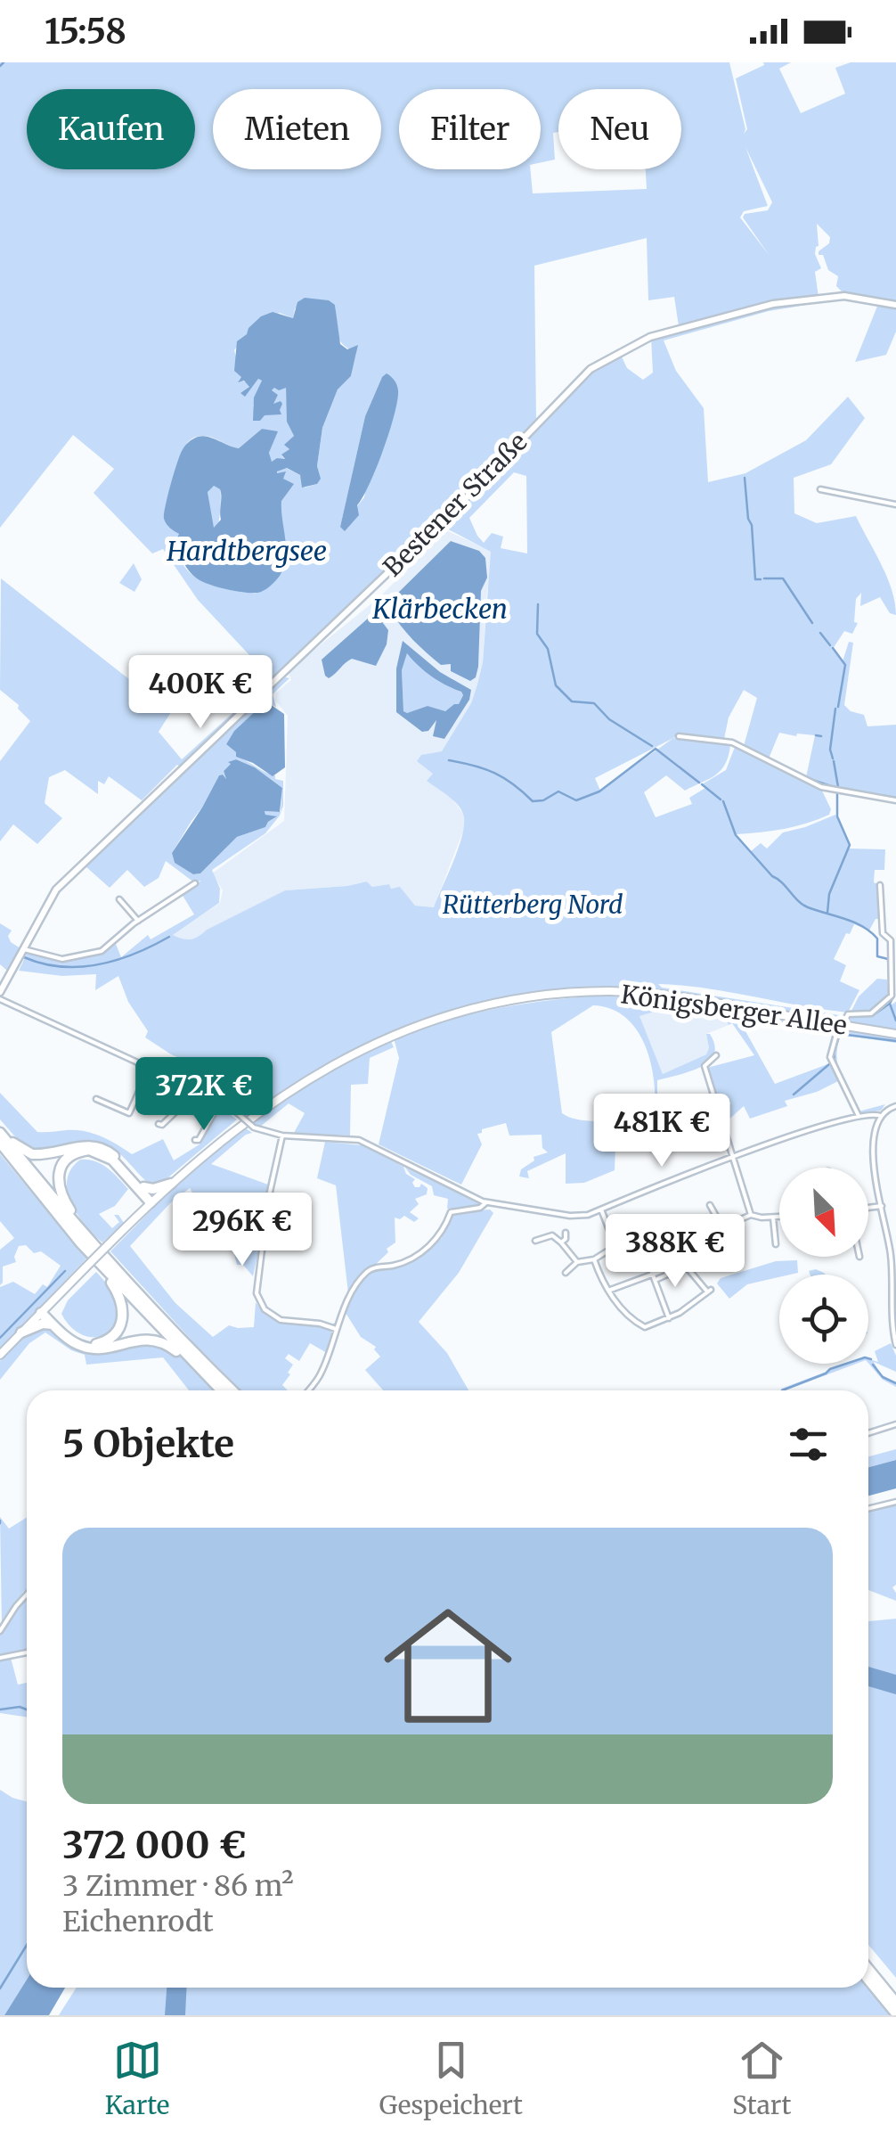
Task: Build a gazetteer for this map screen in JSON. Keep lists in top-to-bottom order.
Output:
{
  "streets": {
    "main road": ["Königsberger Allee"],
    "street": ["Bestener Straße"]
  },
  "water": ["Hardtbergsee", "Klärbecken"],
  "parks": ["Rütterberg Nord"],
  "north": "bottom right",
  "page": {
    "status": "15:58",
    "chip": [
      "Kaufen",
      "Mieten",
      "Filter",
      "Neu"
    ],
    "price": [
      "400K €",
      "372K €",
      "481K €",
      "296K €",
      "388K €"
    ],
    "heading": "5 Objekte",
    "list": [
      {
        "name": "372 000 €",
        "note": "3 Zimmer · 86 m² · Eichenrodt"
      }
    ],
    "tabs": ["Karte", "Gespeichert", "Start"]
  }
}
